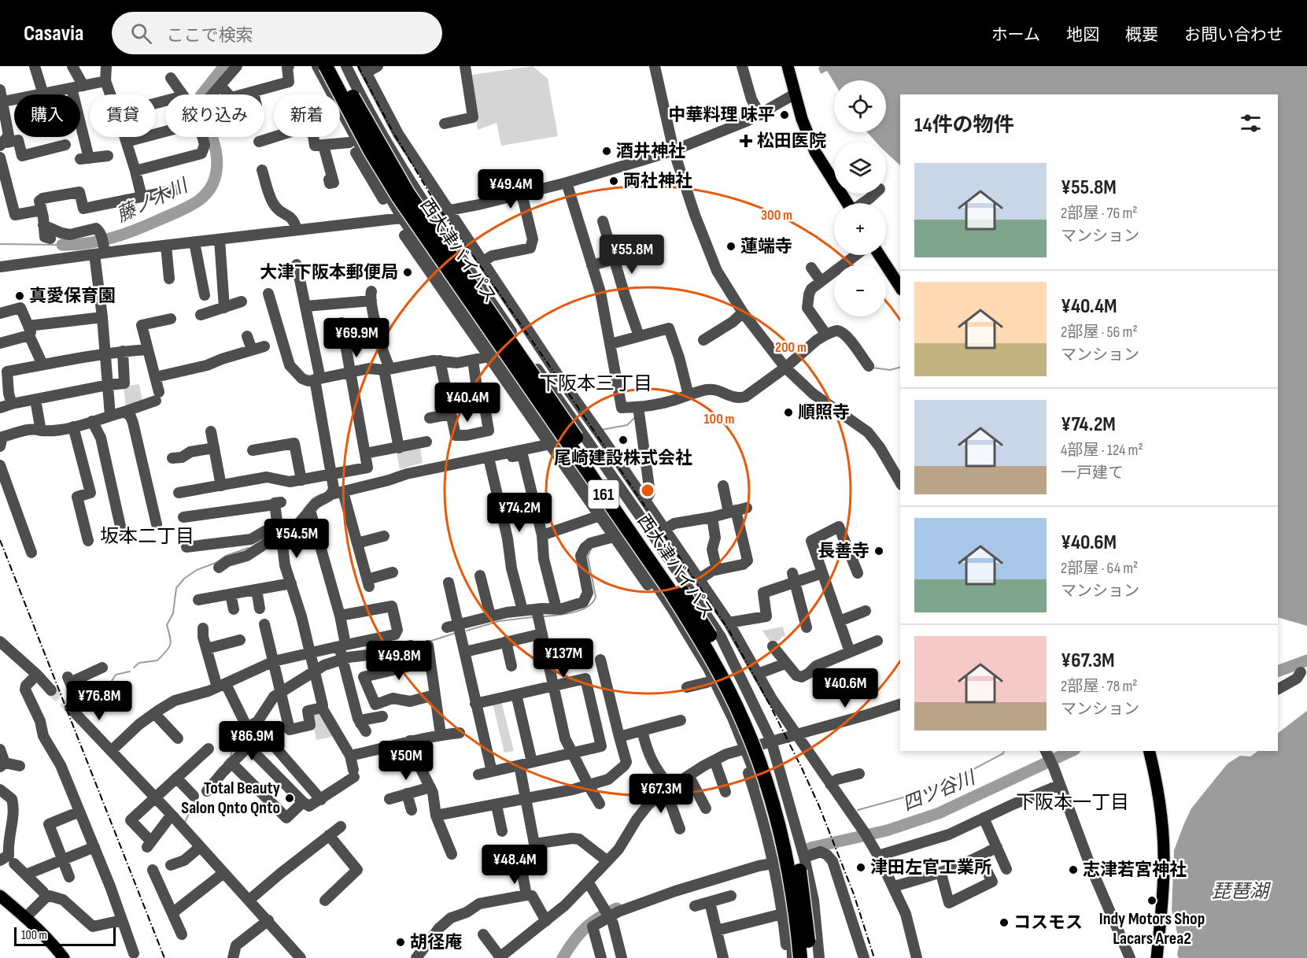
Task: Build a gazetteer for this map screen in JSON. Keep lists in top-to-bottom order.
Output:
{
  "streets": {
    "highway": ["西大津バイパス", "161"]
  },
  "districts": ["下阪本三丁目", "坂本二丁目", "下阪本一丁目"],
  "water": ["藤ノ木川", "四ツ谷川", "琵琶湖"],
  "places": {
    "other": [
      "中華料理 味平",
      "酒井神社",
      "両社神社",
      "蓮端寺",
      "大津下阪本郵便局",
      "真愛保育園",
      "順照寺",
      "尾崎建設株式会社",
      "長善寺",
      "Total Beauty Salon Qnto Qnto",
      "津田左官工業所",
      "志津若宮神社",
      "Indy Motors Shop Lacars Area2",
      "コスモス",
      "胡径庵"
    ],
    "health": ["松田医院"]
  },
  "scale_bar": "100 m",
  "page": {
    "header": "Casavia",
    "search": "ここで検索",
    "nav": [
      "ホーム",
      "地図",
      "概要",
      "お問い合わせ"
    ],
    "map_buttons": ["+", "−"],
    "chip": [
      "購入",
      "賃貸",
      "絞り込み",
      "新着"
    ],
    "heading": "14件の物件",
    "list": [
      {
        "name": "¥55.8M",
        "note": "2部屋 · 76 m² · マンション"
      },
      {
        "name": "¥40.4M",
        "note": "2部屋 · 56 m² · マンション"
      },
      {
        "name": "¥74.2M",
        "note": "4部屋 · 124 m² · 一戸建て"
      },
      {
        "name": "¥40.6M",
        "note": "2部屋 · 64 m² · マンション"
      },
      {
        "name": "¥67.3M",
        "note": "2部屋 · 78 m² · マンション"
      }
    ],
    "price": [
      "¥49.4M",
      "¥55.8M",
      "¥69.9M",
      "¥40.4M",
      "¥74.2M",
      "¥54.5M",
      "¥137M",
      "¥49.8M",
      "¥40.6M",
      "¥76.8M",
      "¥86.9M",
      "¥50M",
      "¥67.3M",
      "¥48.4M"
    ],
    "scale": "100 m"
  },
  "rings": ["300 m", "200 m", "100 m"]
}
